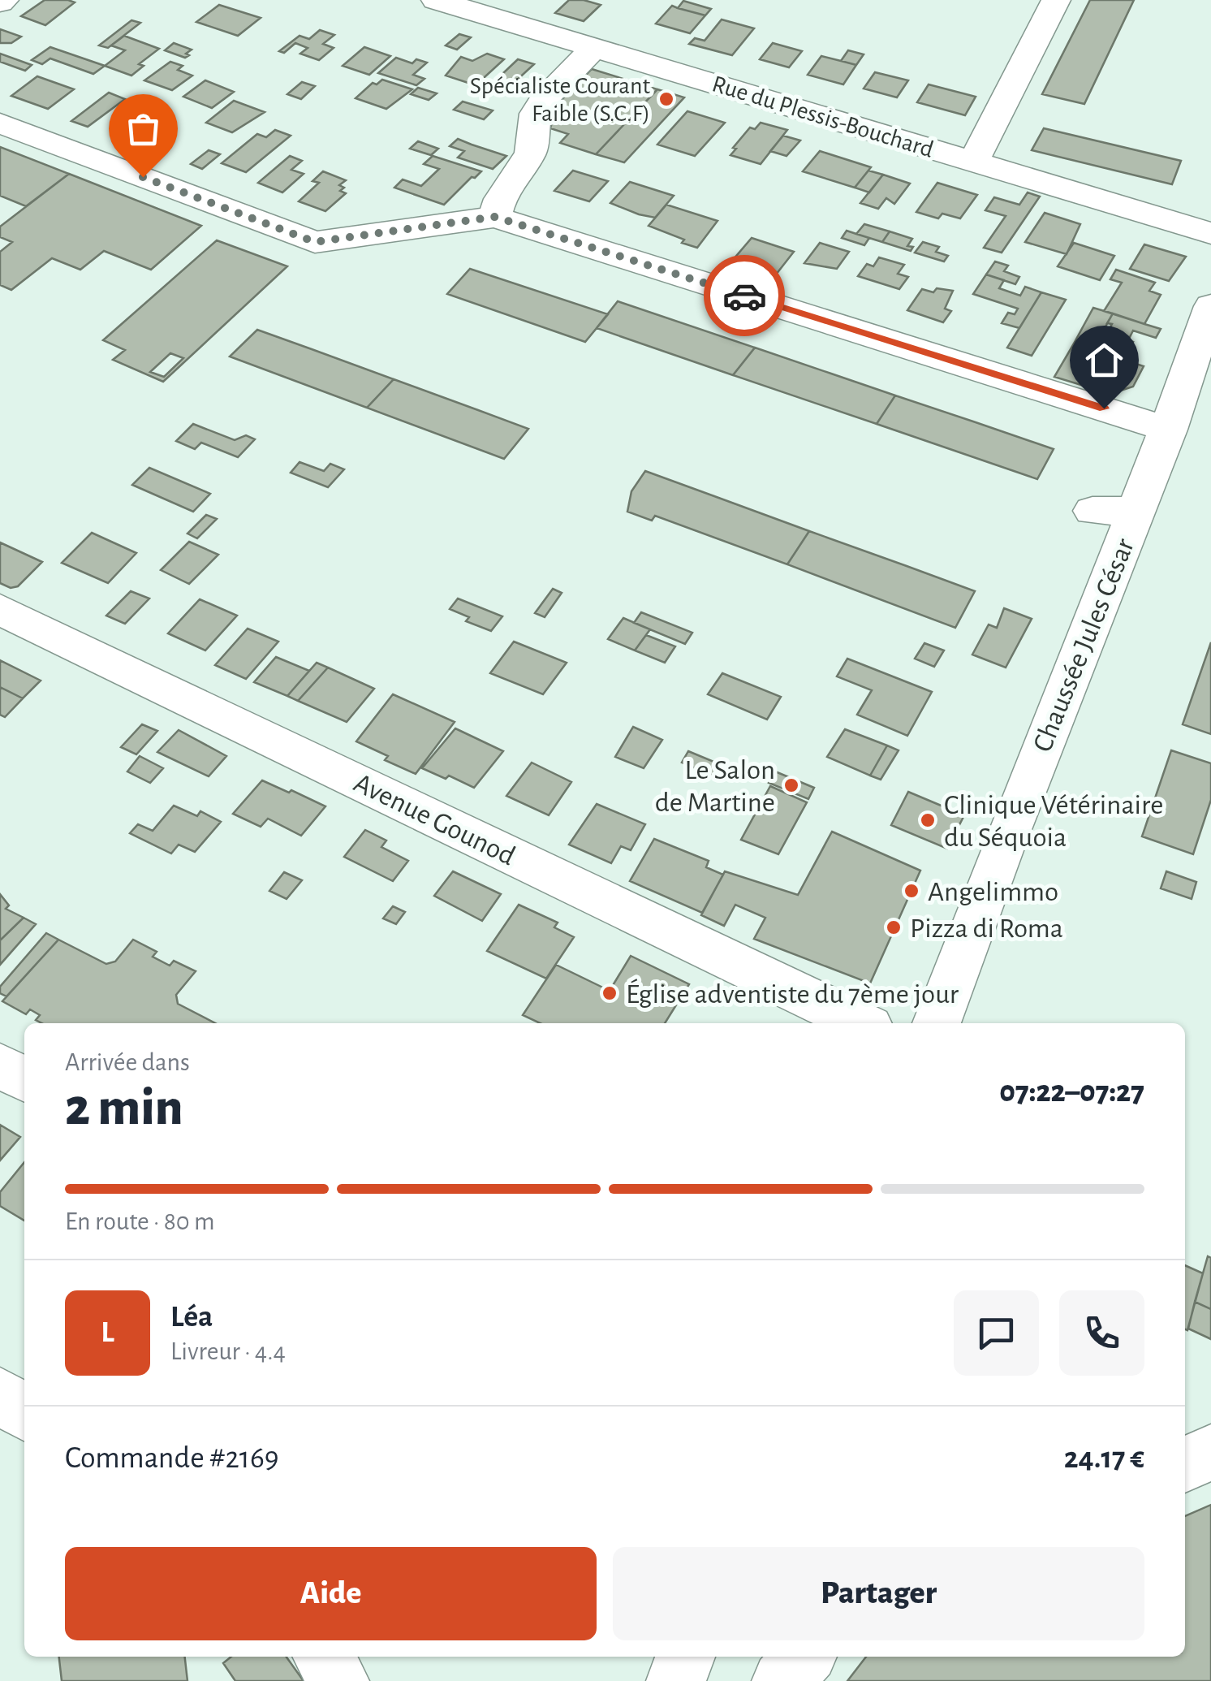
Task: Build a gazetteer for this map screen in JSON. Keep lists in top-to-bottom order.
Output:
{
  "streets": {
    "street": ["Rue du Plessis-Bouchard", "Chaussée Jules César", "Avenue Gounod"]
  },
  "places": [
    "Spécialiste Courant Faible (S.C.F)",
    "Le Salon de Martine",
    "Clinique Vétérinaire du Séquoia",
    "Angelimmo",
    "Pizza di Roma",
    "Église adventiste du 7ème jour"
  ],
  "page": {
    "heading": ["2 min", "Arrivée dans", "07:22–07:27"],
    "panel": [
      "Léa",
      "Livreur · 4.4",
      "Commande #2169",
      "24.17 €"
    ],
    "bar": "En route · 80 m",
    "round": "L",
    "buttons": ["Aide", "Partager"]
  }
}
